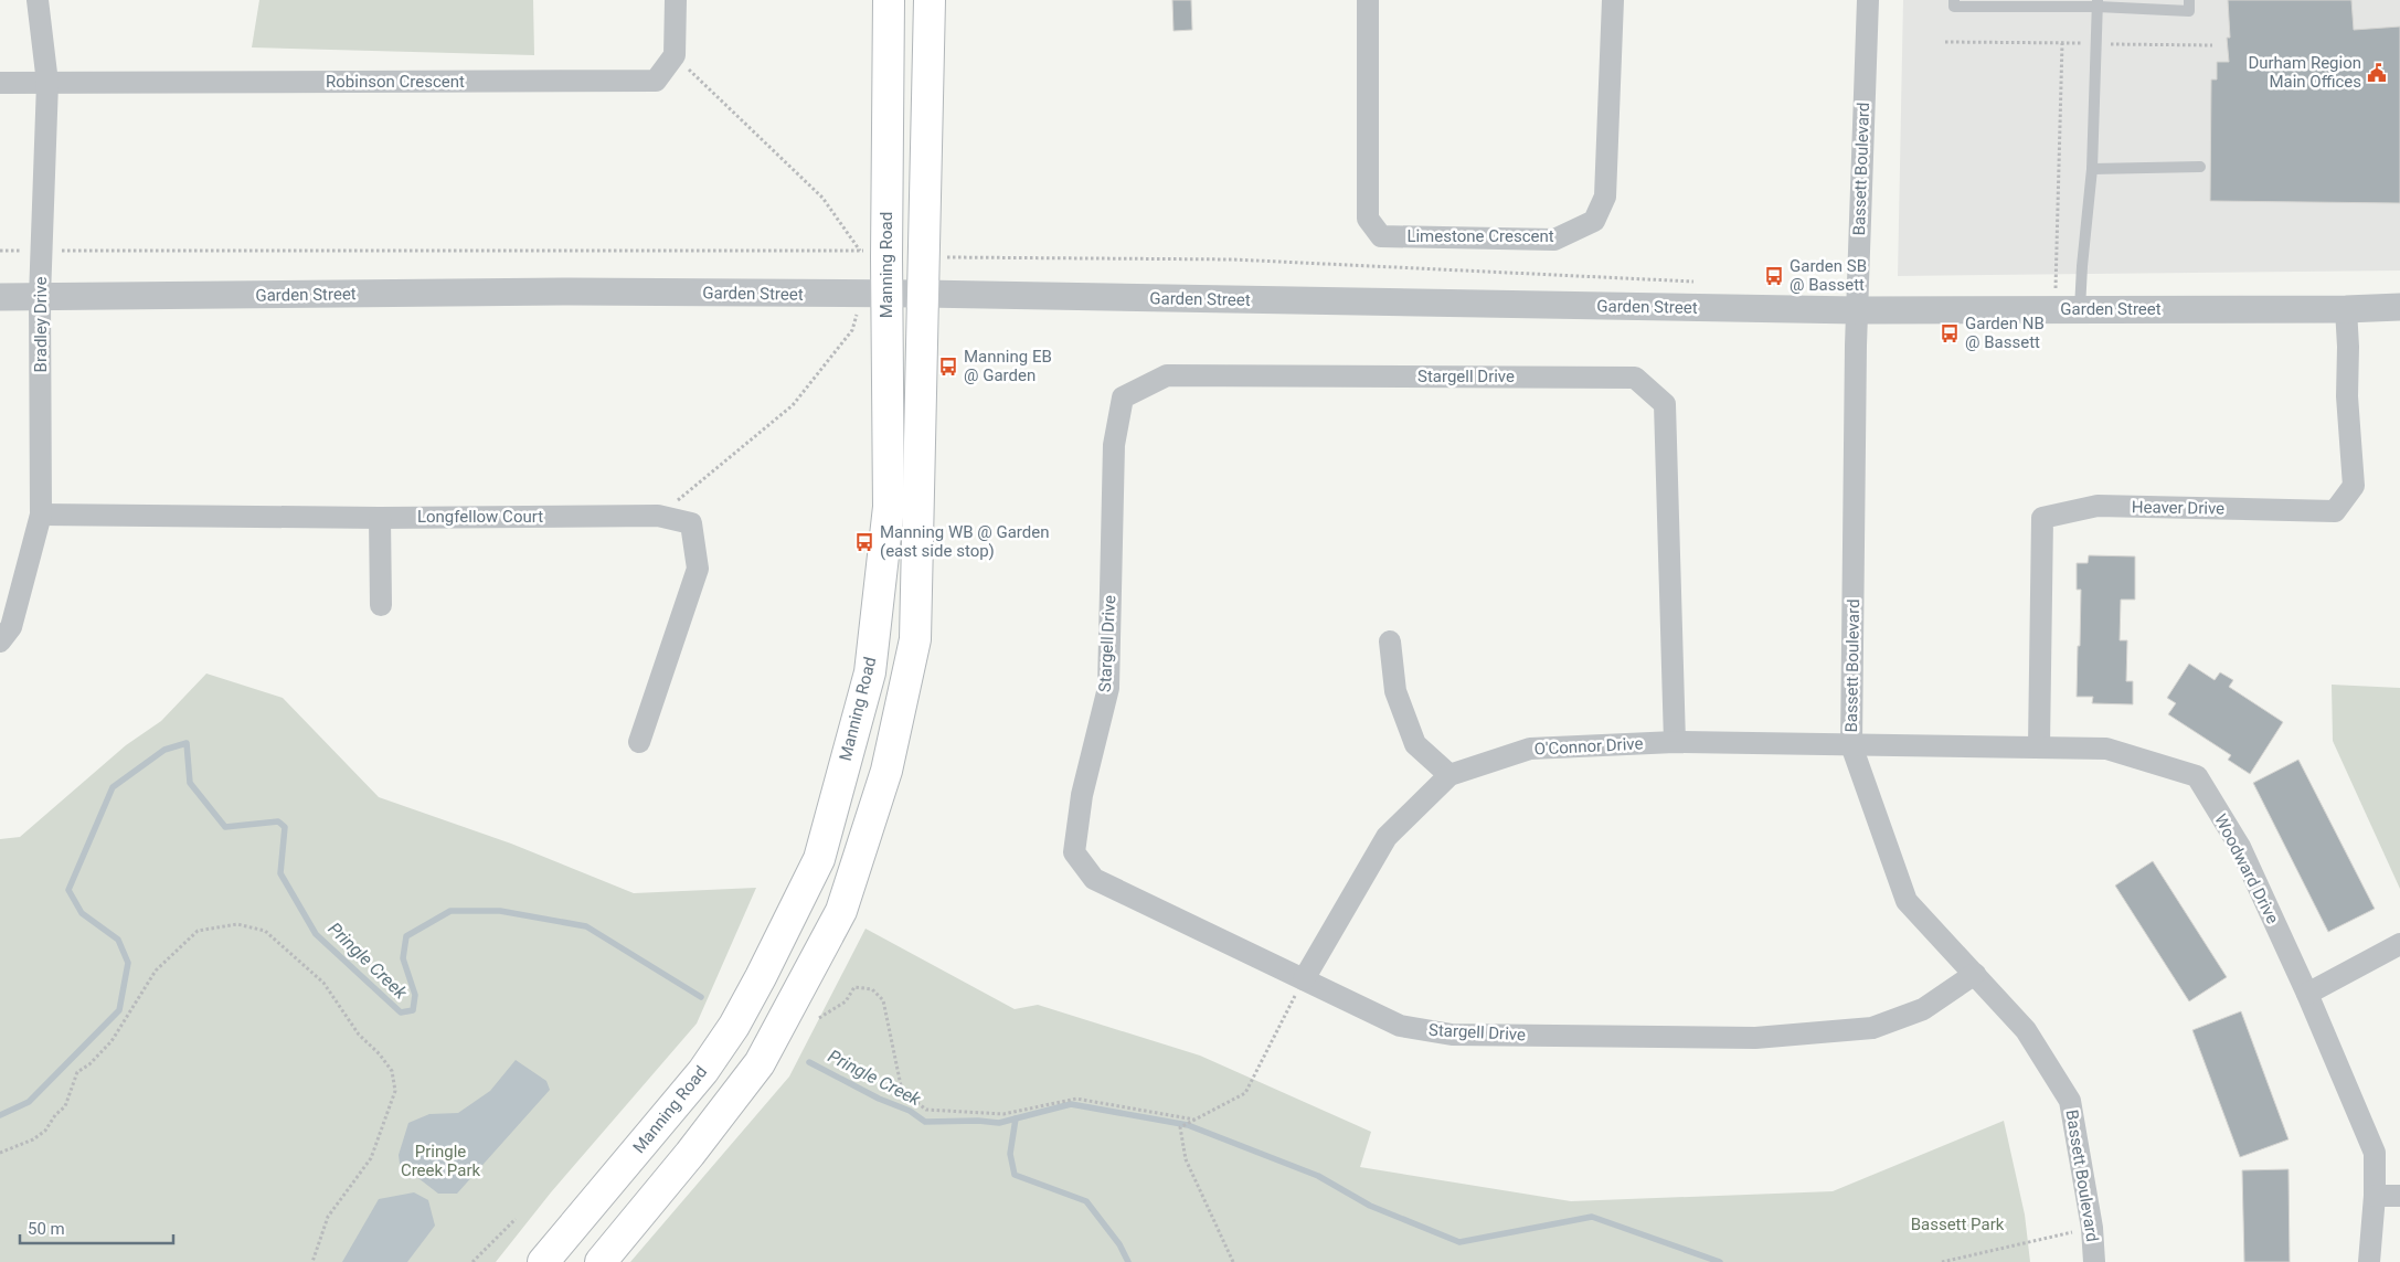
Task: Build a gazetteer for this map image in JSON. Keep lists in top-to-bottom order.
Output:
{
  "streets": {
    "main road": ["Manning Road"],
    "street": [
      "Robinson Crescent",
      "Bassett Boulevard",
      "Limestone Crescent",
      "Garden Street",
      "Bradley Drive",
      "Stargell Drive",
      "Heaver Drive",
      "Longfellow Court",
      "O'Connor Drive",
      "Woodward Drive"
    ]
  },
  "crossings": [
    ["Robinson Crescent", "Bradley Drive"],
    ["Bassett Boulevard", "Garden Street"],
    ["Bassett Boulevard", "Stargell Drive"],
    ["Bassett Boulevard", "O'Connor Drive"],
    ["Bassett Boulevard", "Woodward Drive"],
    ["Manning Road", "Garden Street"],
    ["Garden Street", "Bradley Drive"],
    ["Garden Street", "Heaver Drive"],
    ["Bradley Drive", "Longfellow Court"],
    ["Stargell Drive", "O'Connor Drive"],
    ["Heaver Drive", "Woodward Drive"],
    ["O'Connor Drive", "Woodward Drive"]
  ],
  "water": ["Pringle Creek"],
  "parks": ["Pringle Creek Park", "Bassett Park"],
  "places": {
    "public building": ["Durham Region Main Offices"],
    "bus stop": [
      "Garden SB @ Bassett",
      "Garden NB @ Bassett",
      "Manning EB @ Garden",
      "Manning WB @ Garden (east side stop)"
    ]
  },
  "scale_bar": "50 m"
}
